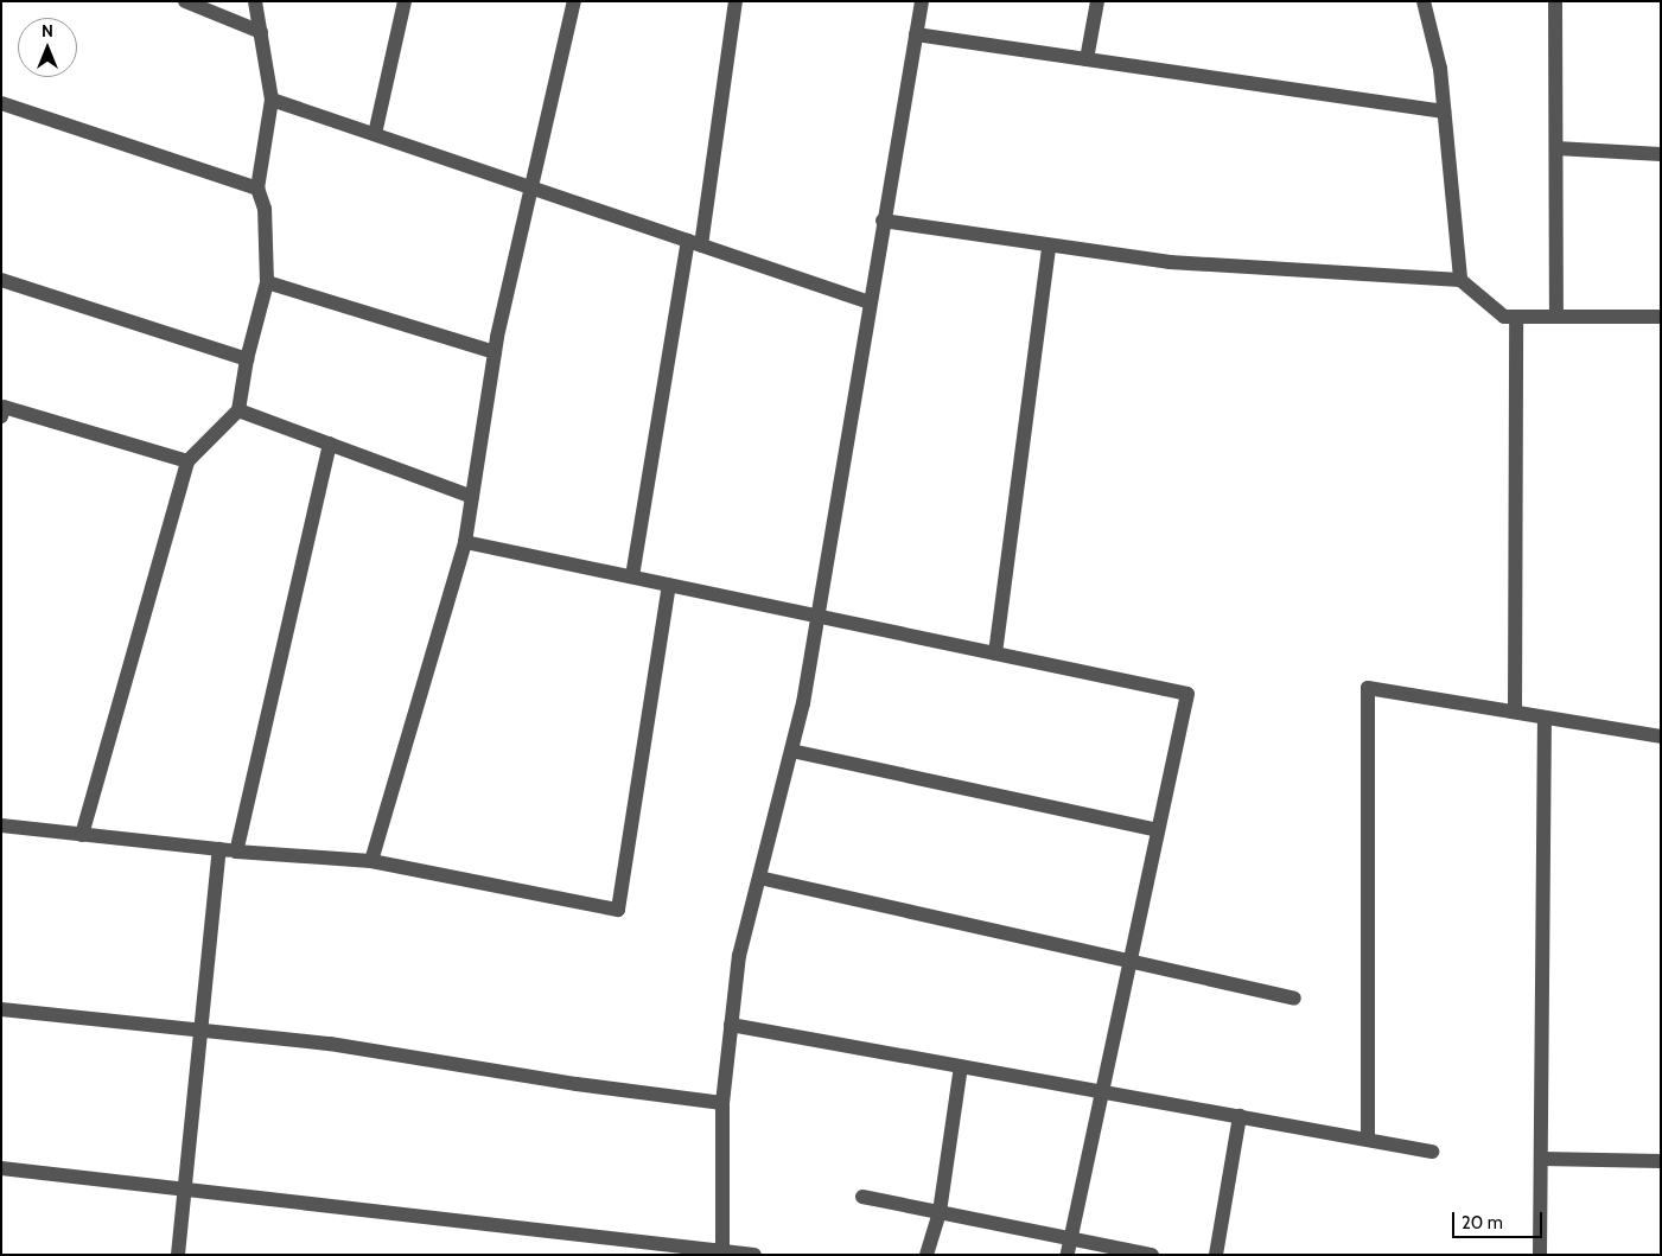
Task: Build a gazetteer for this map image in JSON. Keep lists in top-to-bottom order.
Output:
{
  "scale_bar": "20 m",
  "north": "top"
}
